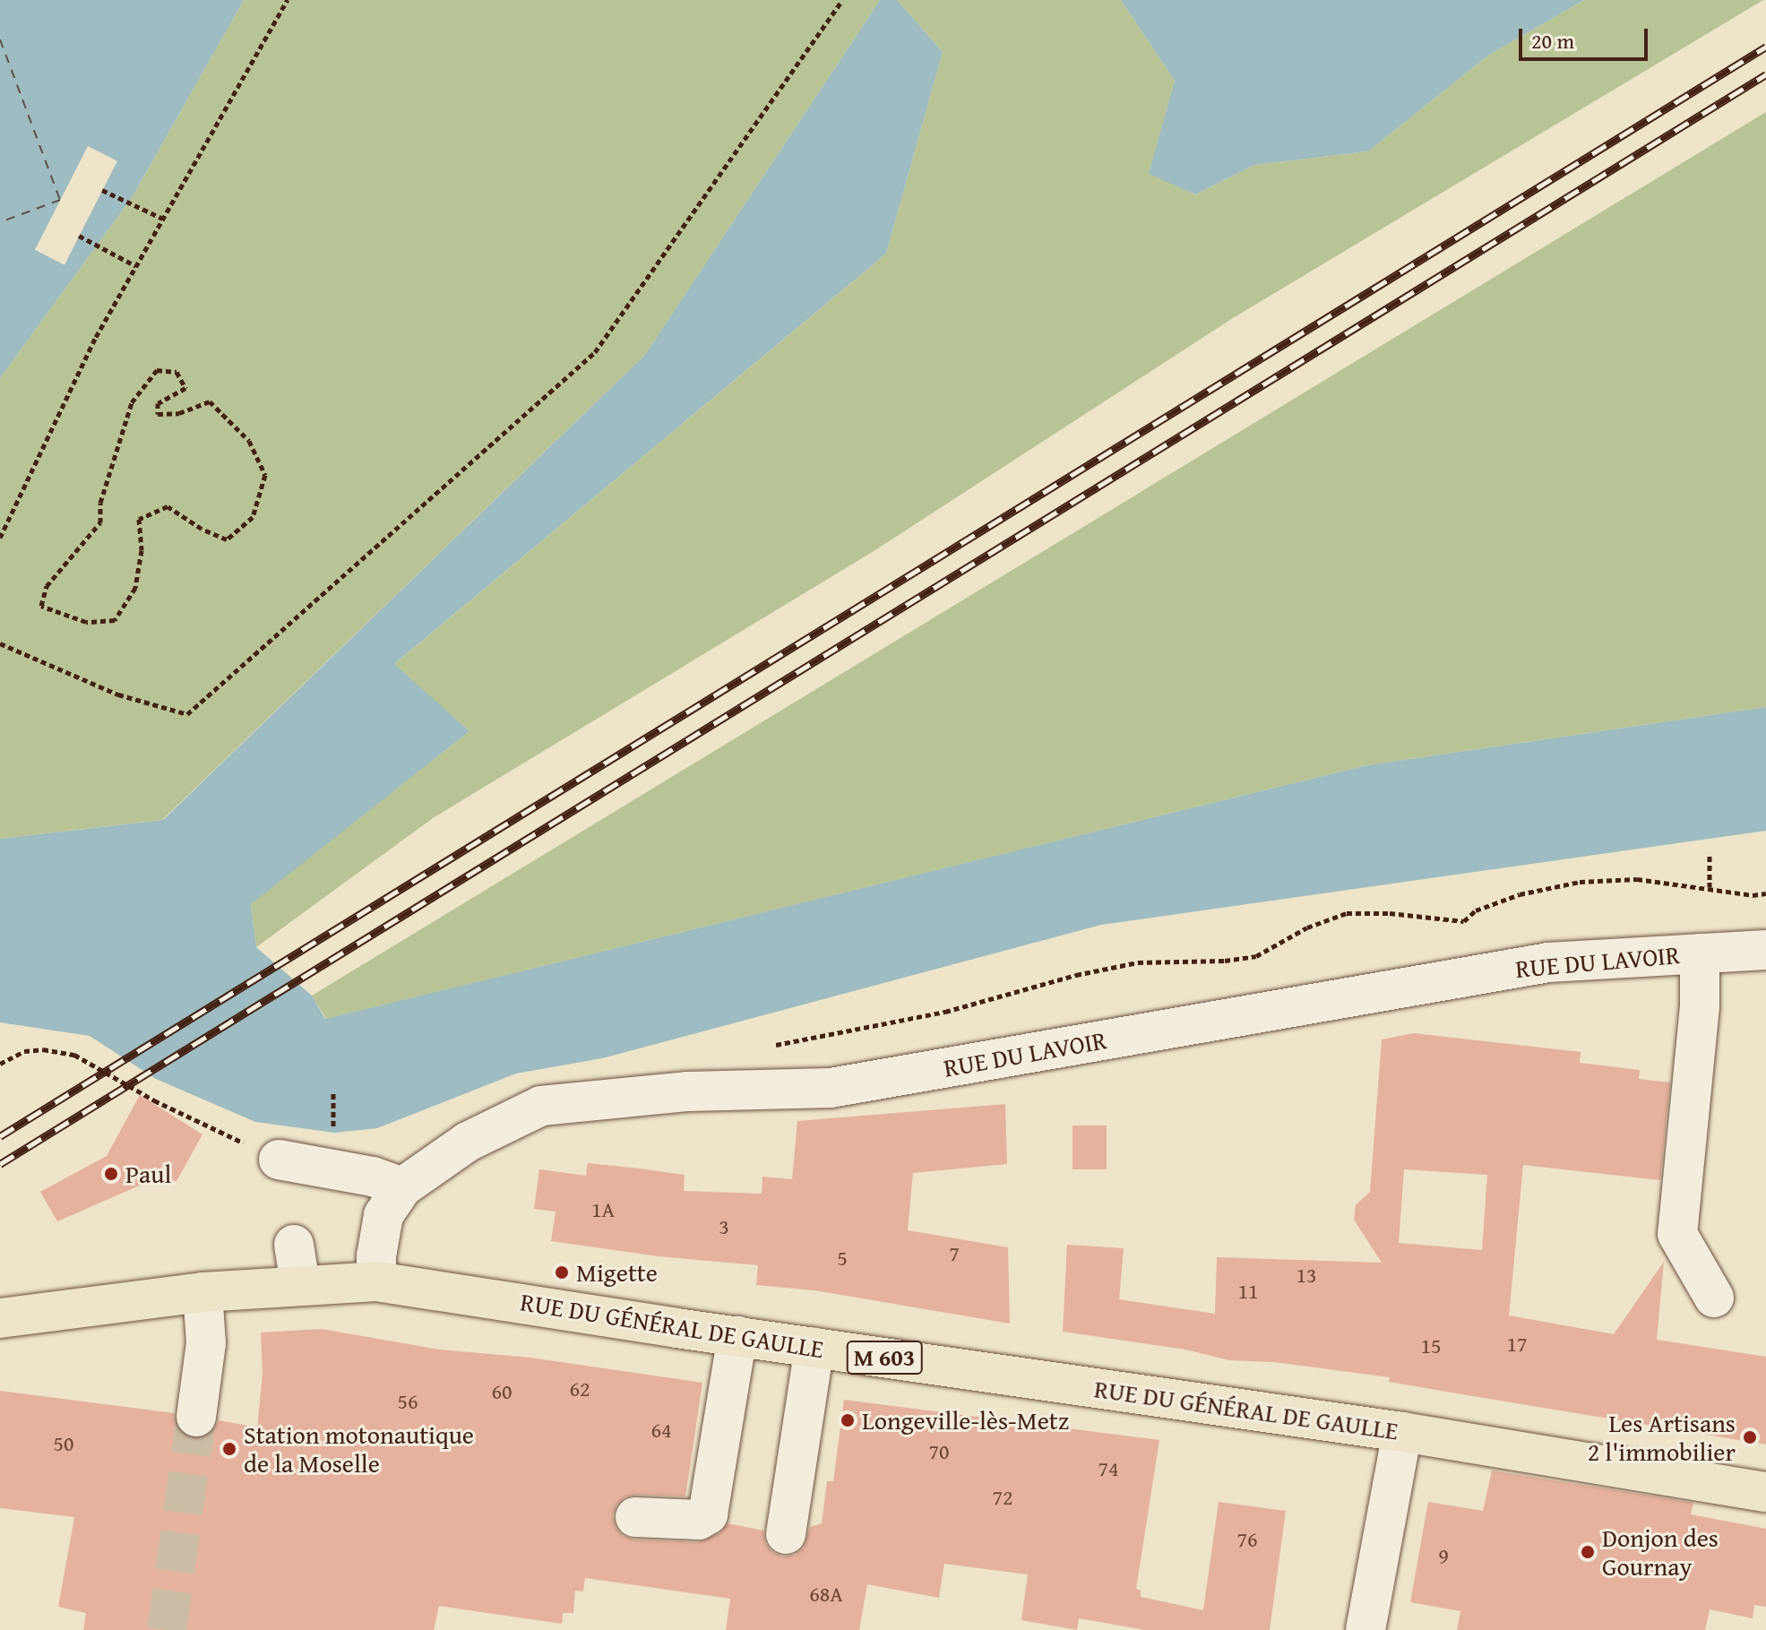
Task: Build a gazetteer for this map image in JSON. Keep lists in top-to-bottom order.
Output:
{
  "streets": {
    "main road": ["RUE DU GÉNÉRAL DE GAULLE", "M 603"],
    "street": ["RUE DU LAVOIR"]
  },
  "crossings": [
    ["RUE DU LAVOIR", "RUE DU GÉNÉRAL DE GAULLE"]
  ],
  "places": [
    "Paul",
    "Migette",
    "Longeville-lès-Metz",
    "Les Artisans 2 l'immobilier",
    "Station motonautique de la Moselle",
    "Donjon des Gournay"
  ],
  "house_numbers": [
    "1A",
    "3",
    "7",
    "5",
    "13",
    "11",
    "17",
    "15",
    "62",
    "60",
    "56",
    "64",
    "50",
    "70",
    "74",
    "72",
    "76",
    "9",
    "68A"
  ],
  "scale_bar": "20 m"
}
